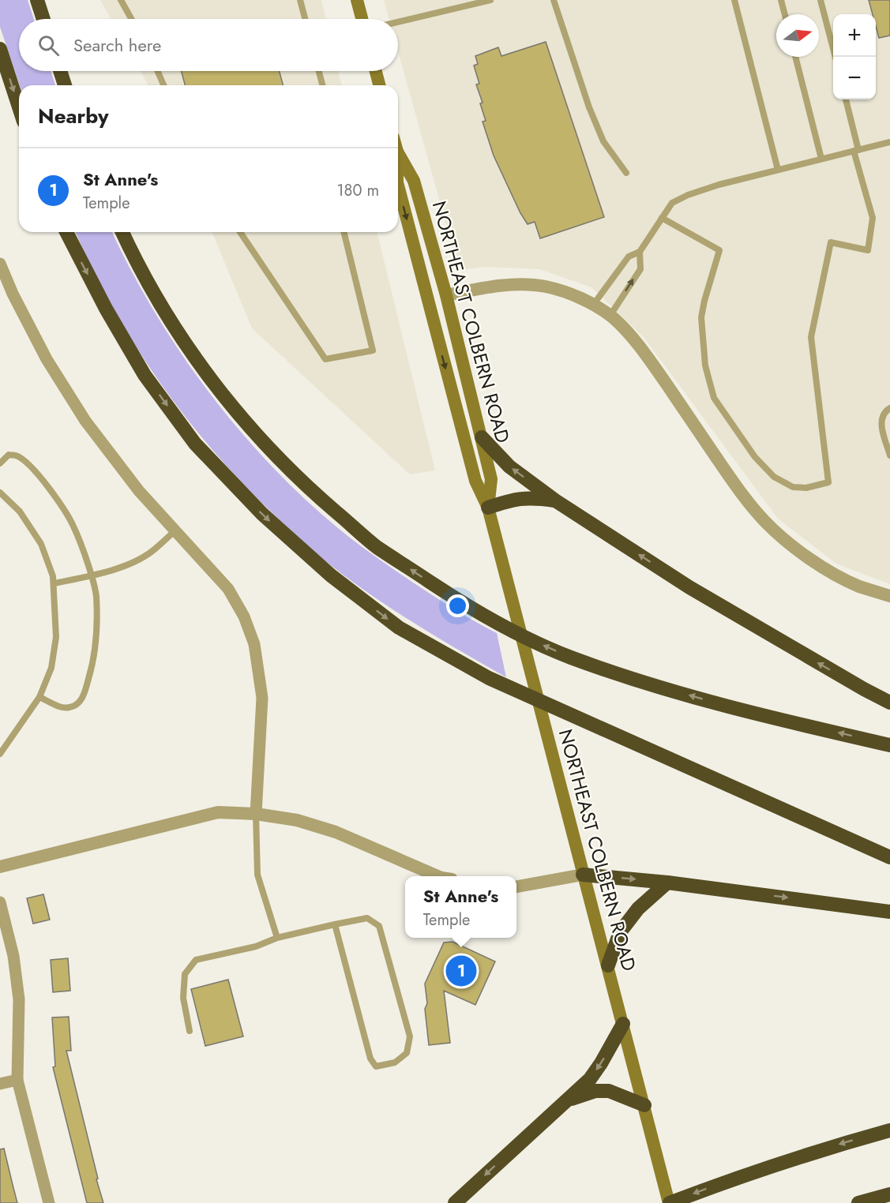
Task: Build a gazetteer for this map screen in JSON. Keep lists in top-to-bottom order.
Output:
{
  "streets": {
    "main road": ["NORTHEAST COLBERN ROAD"]
  },
  "north": "right",
  "page": {
    "map_buttons": ["+", "−"],
    "search": "Search here",
    "heading": "Nearby",
    "list": [
      {
        "mark": "1",
        "name": "St Anne's",
        "note": "Temple",
        "value": "180 m"
      }
    ],
    "popup": ["St Anne's", "Temple"],
    "pins": "1"
  }
}
